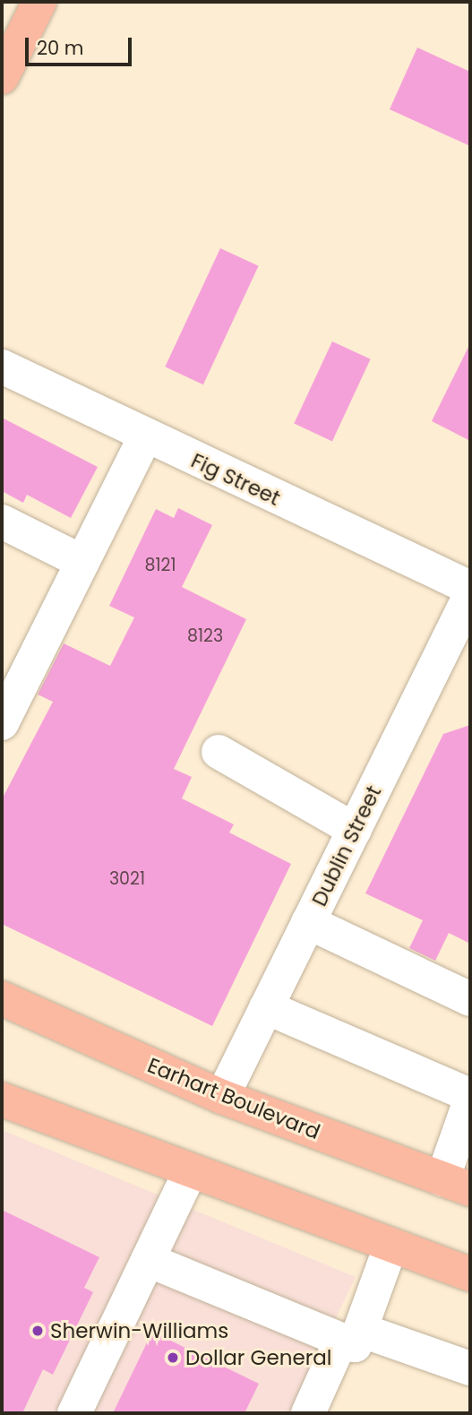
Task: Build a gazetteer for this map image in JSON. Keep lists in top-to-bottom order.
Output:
{
  "streets": {
    "main road": ["Earhart Boulevard"],
    "street": ["Fig Street", "Dublin Street"]
  },
  "crossings": [
    ["Dublin Street", "Earhart Boulevard"]
  ],
  "places": ["Sherwin-Williams", "Dollar General"],
  "house_numbers": ["8121", "8123", "3021"],
  "scale_bar": "20 m"
}
